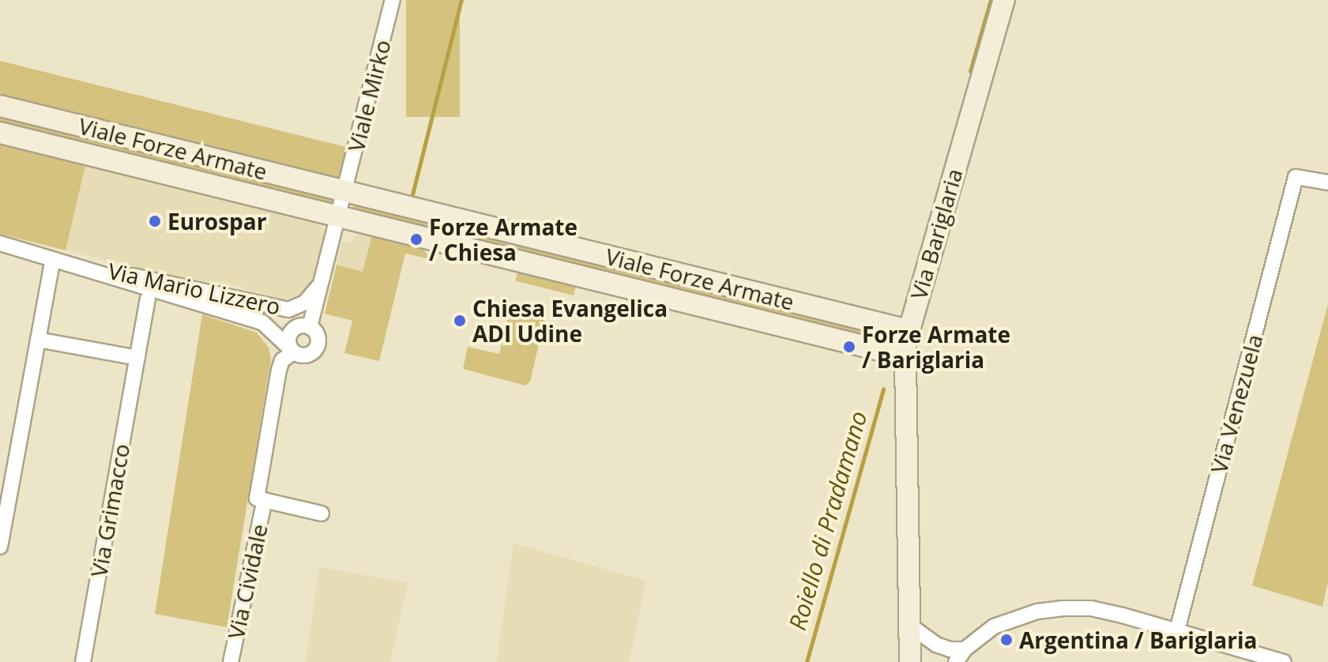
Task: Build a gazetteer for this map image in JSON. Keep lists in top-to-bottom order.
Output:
{
  "streets": {
    "street": [
      "Viale Mirko",
      "Viale Forze Armate",
      "Via Bariglaria",
      "Via Mario Lizzero",
      "Via Venezuela",
      "Via Grimacco",
      "Via Cividale"
    ]
  },
  "crossings": [
    ["Viale Mirko", "Viale Forze Armate"],
    ["Viale Forze Armate", "Via Bariglaria"],
    ["Viale Forze Armate", "Via Mario Lizzero"],
    ["Via Mario Lizzero", "Via Cividale"]
  ],
  "water": ["Roiello di Pradamano"],
  "places": [
    "Eurospar",
    "Forze Armate / Chiesa",
    "Chiesa Evangelica ADI Udine",
    "Forze Armate / Bariglaria",
    "Argentina / Bariglaria"
  ]
}
